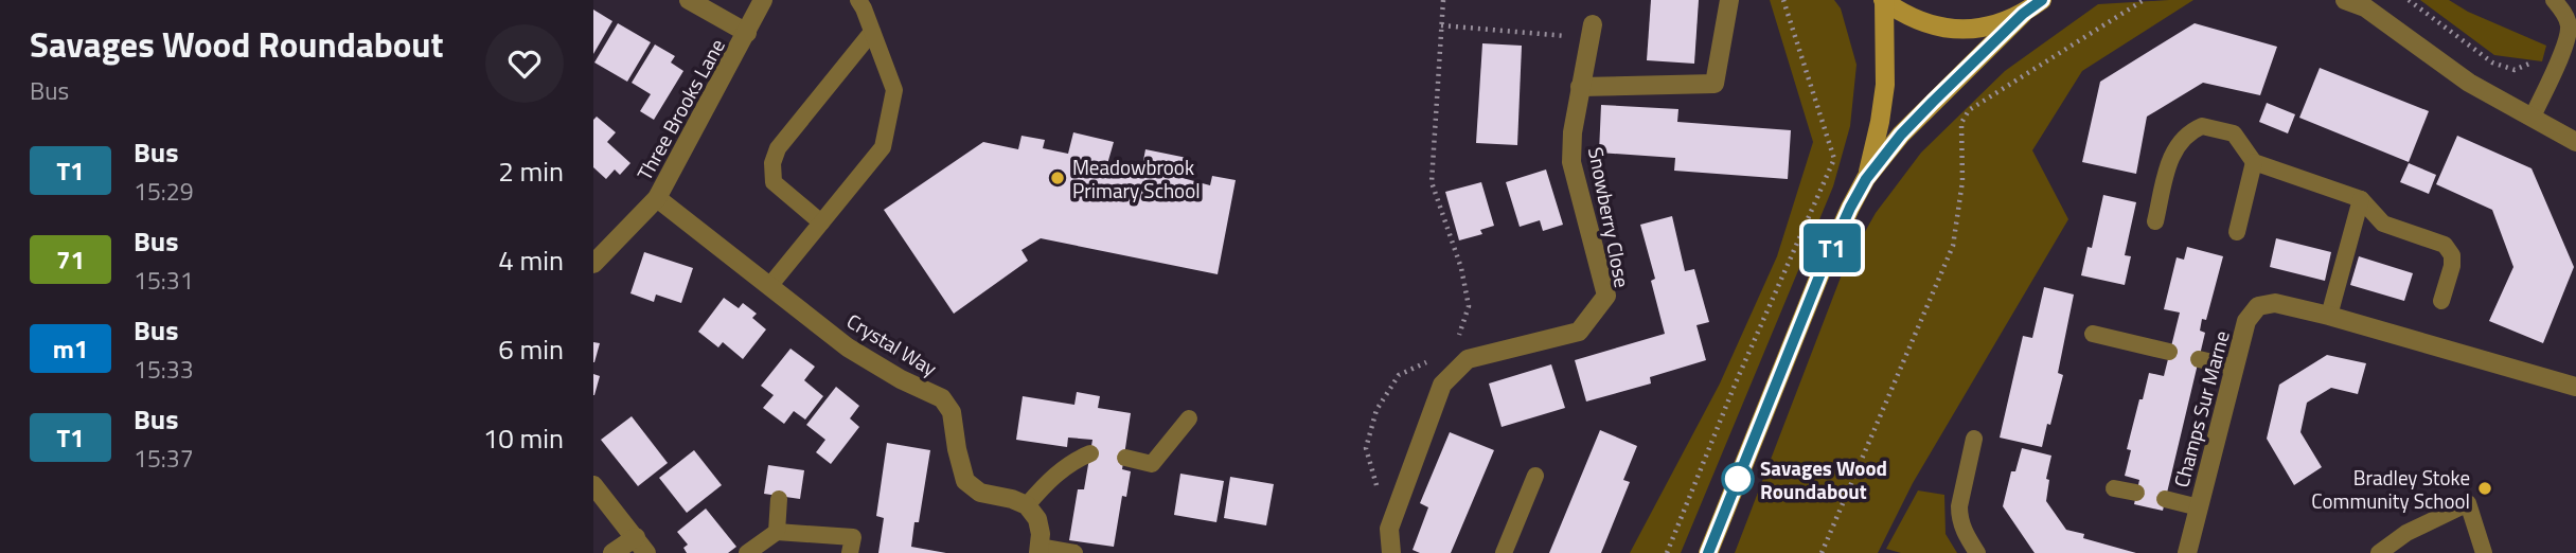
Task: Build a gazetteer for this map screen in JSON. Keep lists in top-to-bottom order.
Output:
{
  "streets": {
    "street": [
      "Three Brooks Lane",
      "Snowberry Close",
      "Crystal Way",
      "Champs Sur Marne"
    ]
  },
  "crossings": [
    ["Three Brooks Lane", "Crystal Way"]
  ],
  "places": ["Meadowbrook Primary School", "Savages Wood Roundabout", "Bradley Stoke Community School"],
  "lines": ["bus line T1"],
  "page": {
    "heading": ["Savages Wood Roundabout", "Bus"],
    "on_map": "T1",
    "list": [
      {
        "mark": "T1",
        "name": "Bus",
        "note": "15:29",
        "value": "2 min"
      },
      {
        "mark": "71",
        "name": "Bus",
        "note": "15:31",
        "value": "4 min"
      },
      {
        "mark": "m1",
        "name": "Bus",
        "note": "15:33",
        "value": "6 min"
      },
      {
        "mark": "T1",
        "name": "Bus",
        "note": "15:37",
        "value": "10 min"
      }
    ]
  }
}
